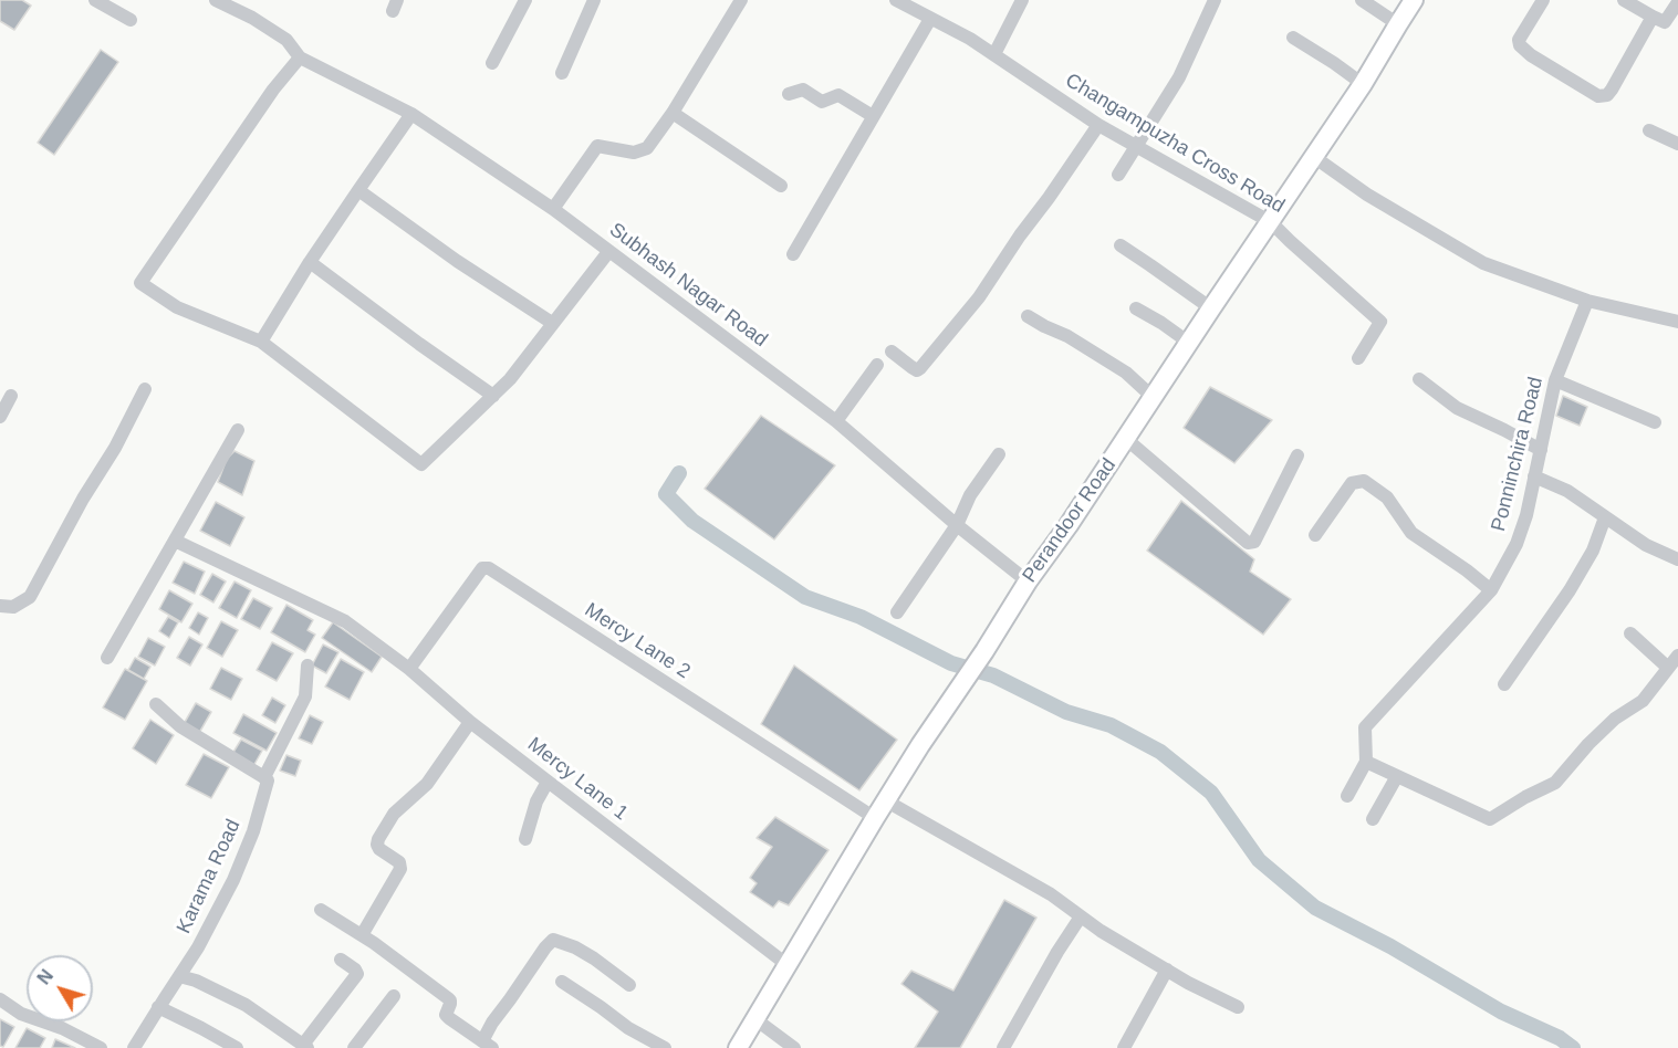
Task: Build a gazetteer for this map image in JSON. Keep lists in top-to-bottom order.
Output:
{
  "streets": {
    "main road": ["Perandoor Road"],
    "street": [
      "Changampuzha Cross Road",
      "Subhash Nagar Road",
      "Ponninchira Road",
      "Mercy Lane 2",
      "Mercy Lane 1",
      "Karama Road"
    ]
  },
  "crossings": [
    ["Changampuzha Cross Road", "Perandoor Road"],
    ["Subhash Nagar Road", "Perandoor Road"],
    ["Perandoor Road", "Mercy Lane 2"],
    ["Perandoor Road", "Mercy Lane 1"],
    ["Mercy Lane 2", "Mercy Lane 1"]
  ],
  "north": "top left"
}
